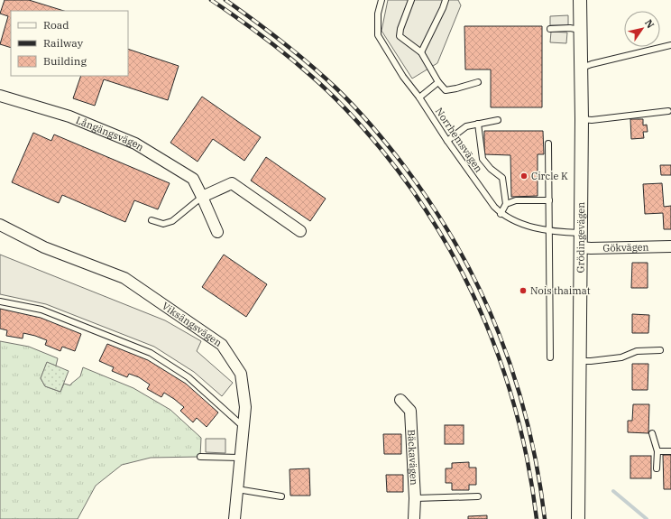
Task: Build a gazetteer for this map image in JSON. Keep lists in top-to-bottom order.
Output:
{
  "streets": {
    "street": [
      "Långängsvägen",
      "Grödingevägen",
      "Gökvägen",
      "Viksängsvägen",
      "Bäckavägen"
    ],
    "lane": ["Norrhemsvägen"]
  },
  "crossings": [
    ["Norrhemsvägen", "Grödingevägen"],
    ["Grödingevägen", "Gökvägen"]
  ],
  "places": ["Circle K", "Nois thaimat"],
  "legend": ["Road", "Railway", "Building"],
  "north": "top right"
}
